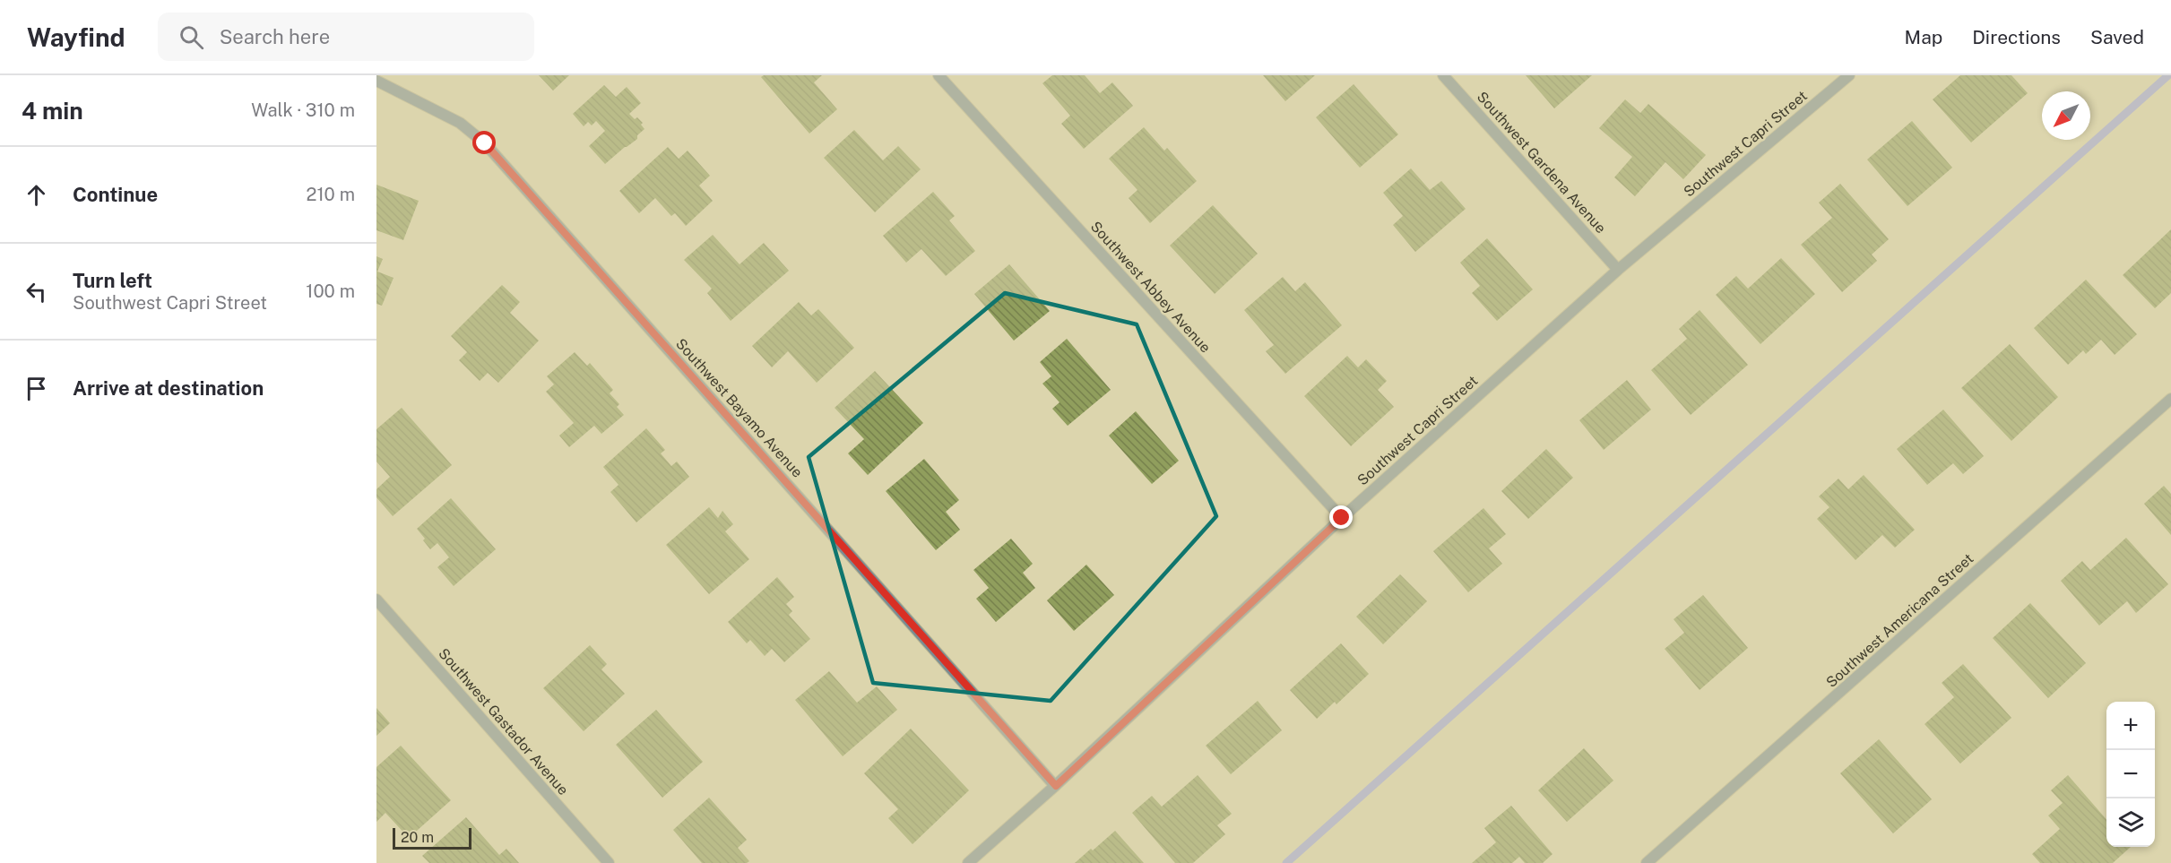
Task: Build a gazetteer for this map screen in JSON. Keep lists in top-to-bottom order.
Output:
{
  "streets": {
    "street": [
      "Southwest Capri Street",
      "Southwest Gardena Avenue",
      "Southwest Abbey Avenue",
      "Southwest Bayamo Avenue",
      "Southwest Americana Street",
      "Southwest Gastador Avenue"
    ]
  },
  "crossings": [
    ["Southwest Capri Street", "Southwest Gardena Avenue"],
    ["Southwest Capri Street", "Southwest Abbey Avenue"],
    ["Southwest Capri Street", "Southwest Bayamo Avenue"]
  ],
  "scale_bar": "20 m",
  "north": "bottom left",
  "page": {
    "header": "Wayfind",
    "search": "Search here",
    "nav": ["Map", "Directions", "Saved"],
    "heading": ["4 min", "Walk · 310 m"],
    "list": [
      ["Continue", "210 m"],
      ["Turn left", "Southwest Capri Street", "100 m"],
      "Arrive at destination"
    ],
    "map_buttons": ["+", "−"],
    "scale": "20 m"
  }
}
